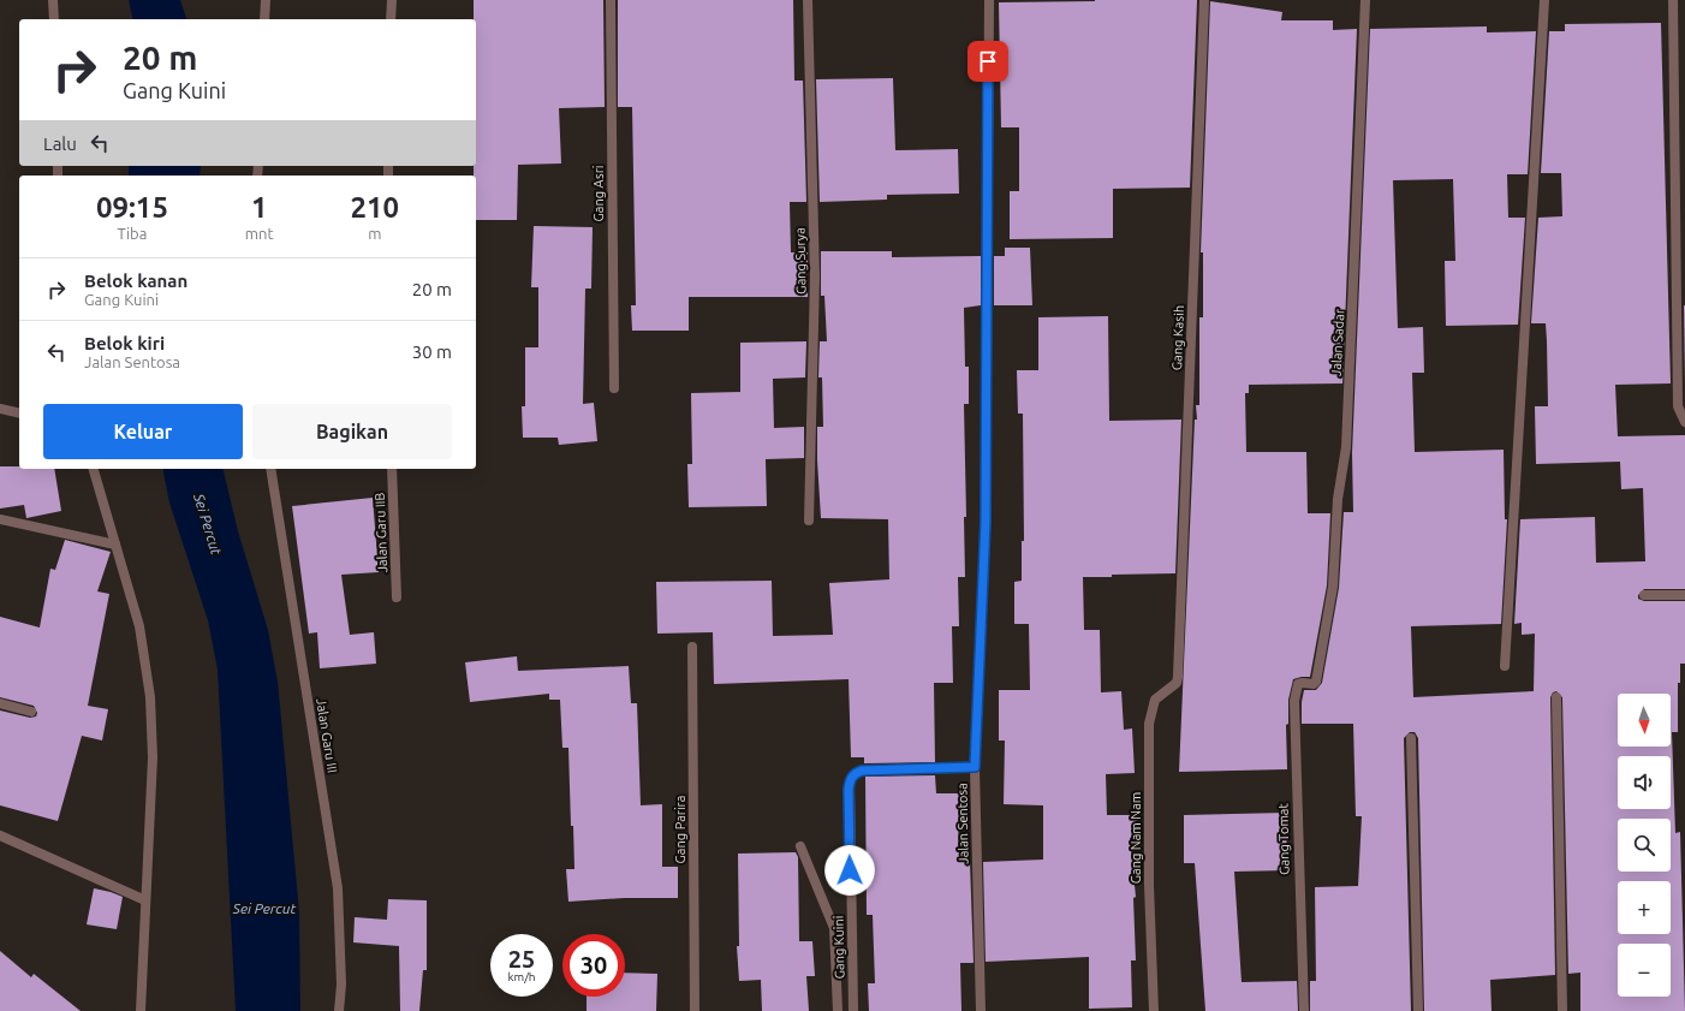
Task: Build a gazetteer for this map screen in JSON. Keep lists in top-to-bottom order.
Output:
{
  "streets": {
    "street": [
      "Gang Asri",
      "Gang Surya",
      "Gang Kasih",
      "Jalan Sadar",
      "Jalan Garu IIB",
      "Jalan Garu III",
      "Jalan Sentosa",
      "Gang Parira",
      "Gang Nam Nam",
      "Gang Tomat",
      "Gang Kuini"
    ]
  },
  "crossings": [
    ["Gang Kasih", "Gang Nam Nam"],
    ["Jalan Sadar", "Gang Tomat"],
    ["Jalan Sentosa", "Gang Kuini"]
  ],
  "water": ["Sei Percut"],
  "north": "bottom",
  "page": {
    "turn": ["20 m", "Gang Kuini"],
    "then": "Lalu",
    "eta": [
      "09:15",
      "Tiba",
      "1",
      "mnt",
      "210",
      "m"
    ],
    "list": [
      {
        "name": "Belok kanan",
        "note": "Gang Kuini",
        "value": "20 m"
      },
      {
        "name": "Belok kiri",
        "note": "Jalan Sentosa",
        "value": "30 m"
      }
    ],
    "buttons": ["Keluar", "Bagikan"],
    "map_buttons": ["+", "−"],
    "speed": "25 km/h",
    "limit": "30"
  }
}
